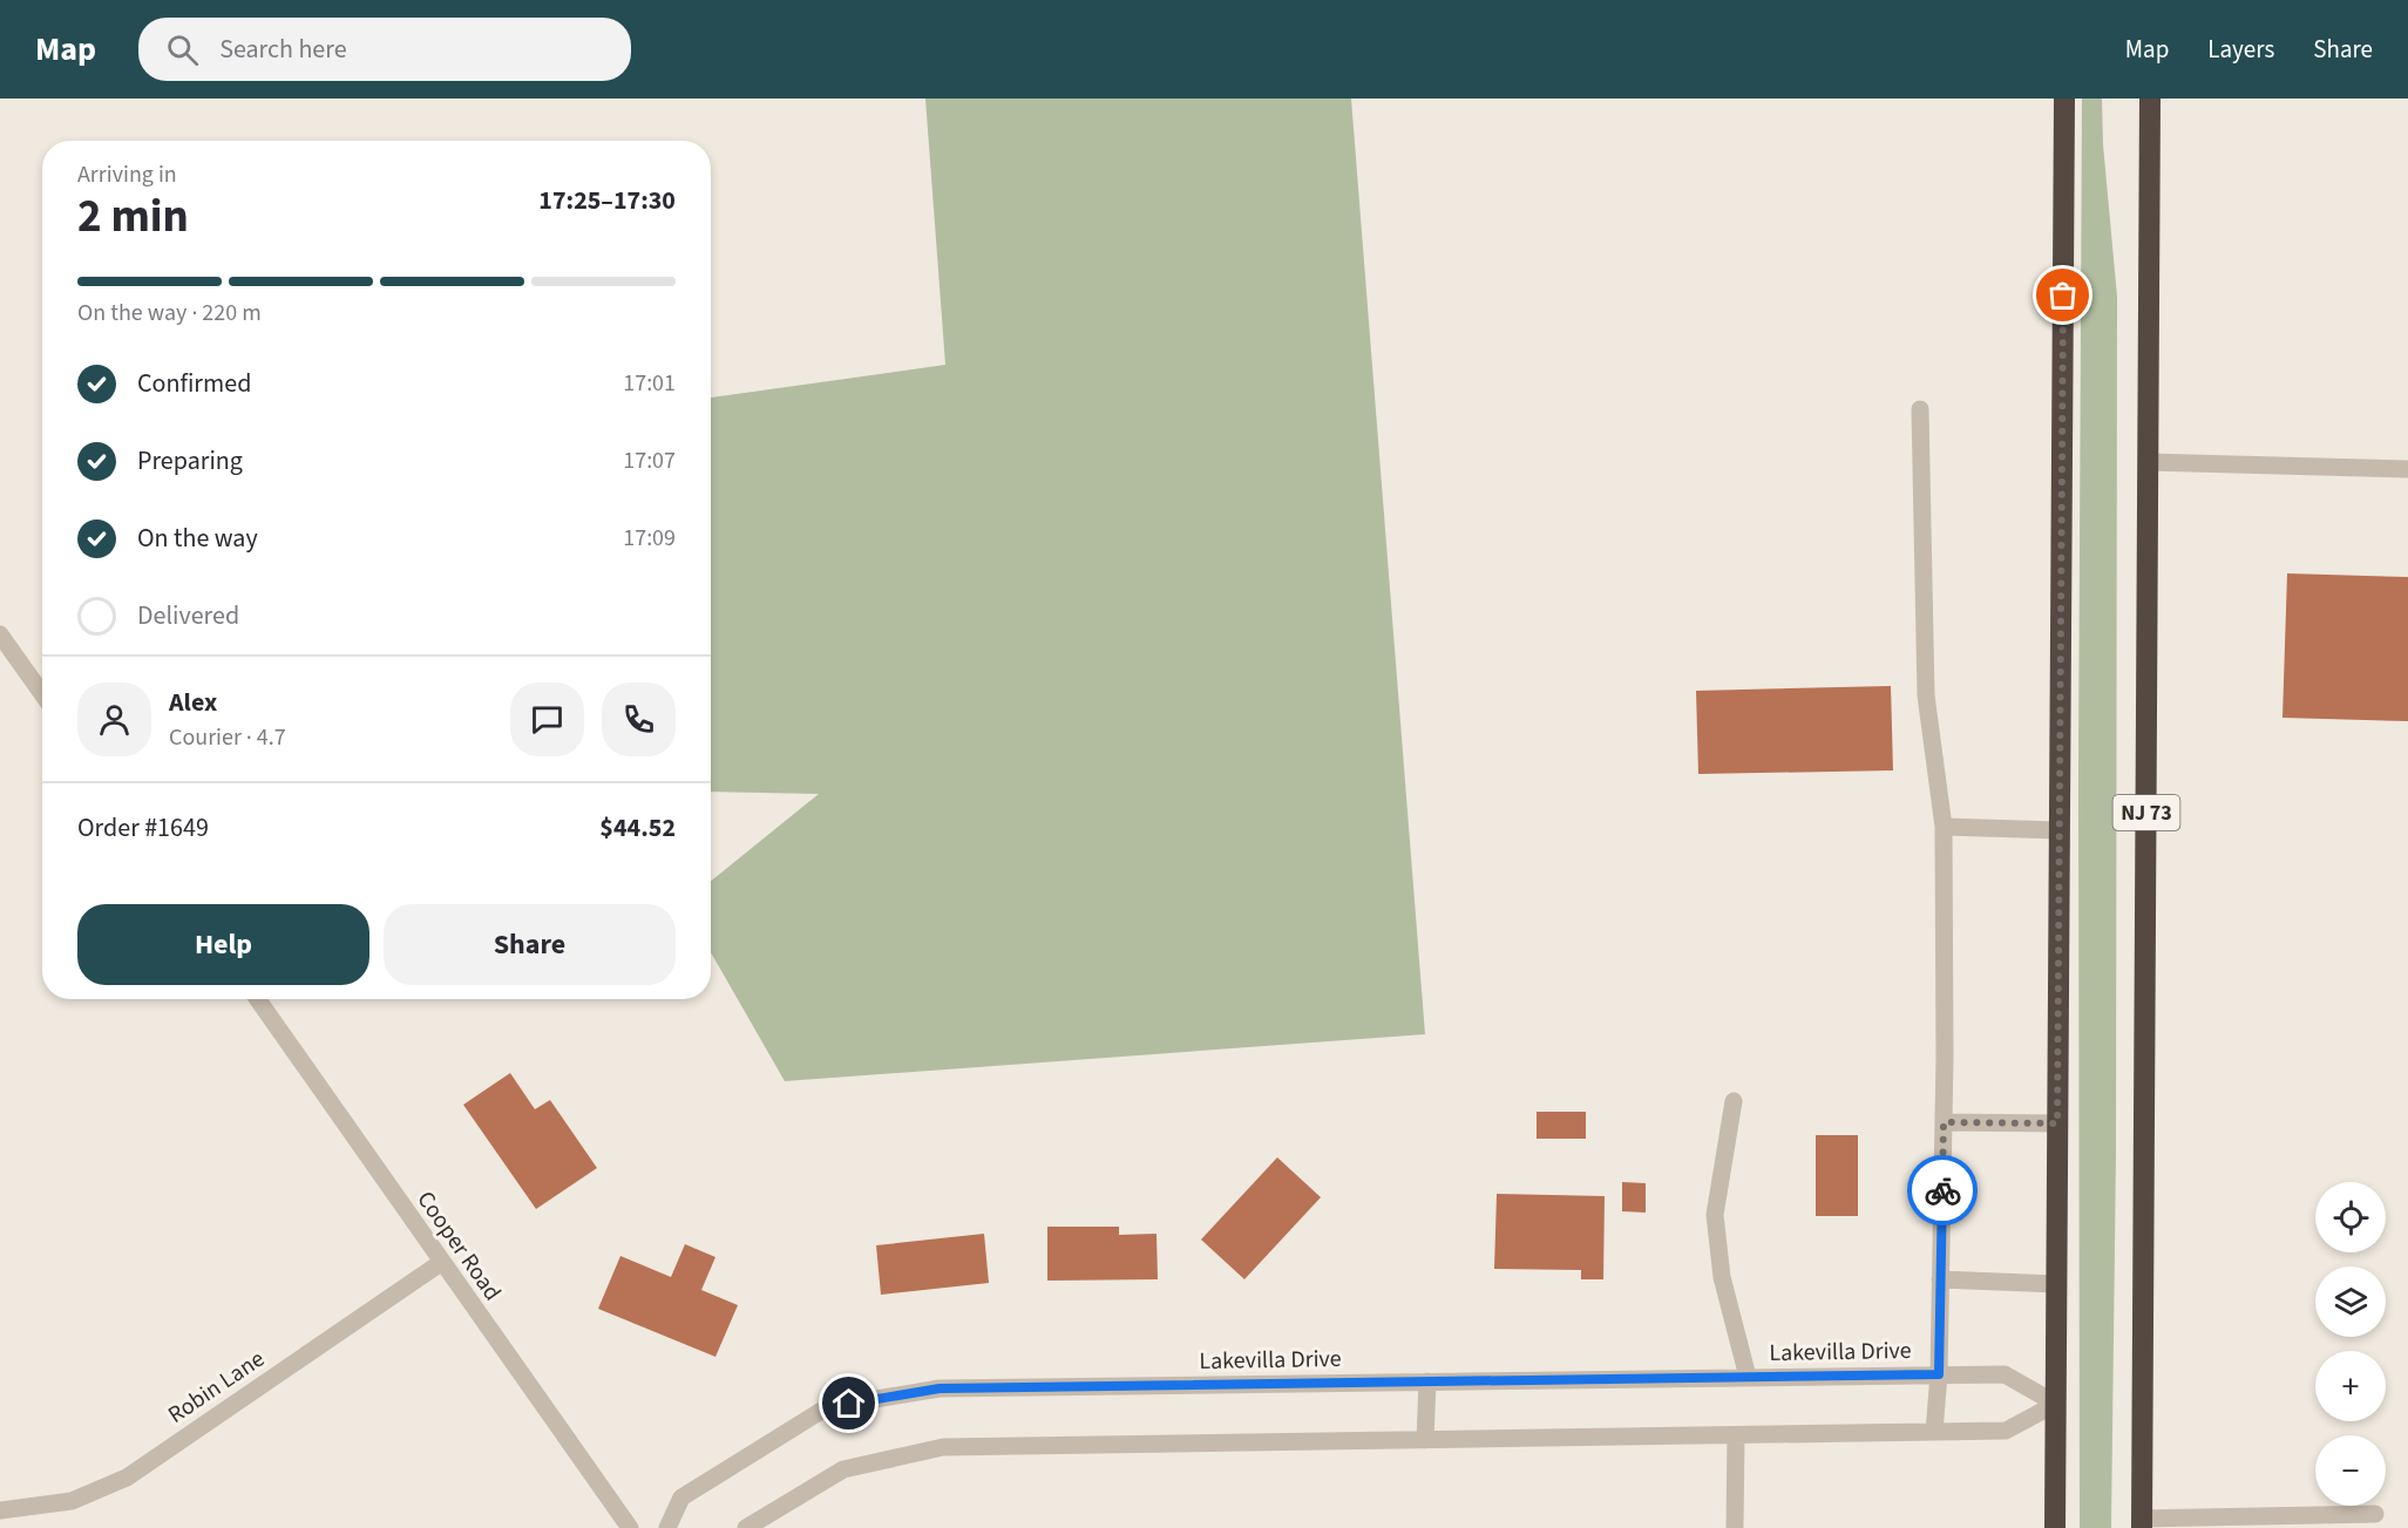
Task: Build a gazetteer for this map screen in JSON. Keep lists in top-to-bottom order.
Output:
{
  "streets": {
    "highway": ["NJ 73"],
    "street": ["Cooper Road", "Lakevilla Drive", "Robin Lane"]
  },
  "crossings": [
    ["Cooper Road", "Robin Lane"]
  ],
  "page": {
    "header": "Map",
    "search": "Search here",
    "nav": ["Map", "Layers", "Share"],
    "heading": ["2 min", "Arriving in", "17:25–17:30"],
    "panel": [
      "Alex",
      "Courier · 4.7",
      "Order #1649",
      "$44.52"
    ],
    "bar": "On the way · 220 m",
    "list": [
      ["Confirmed", "17:01"],
      ["Preparing", "17:07"],
      ["On the way", "17:09"],
      "Delivered"
    ],
    "buttons": ["Help", "Share"],
    "map_buttons": ["+", "−"]
  }
}
